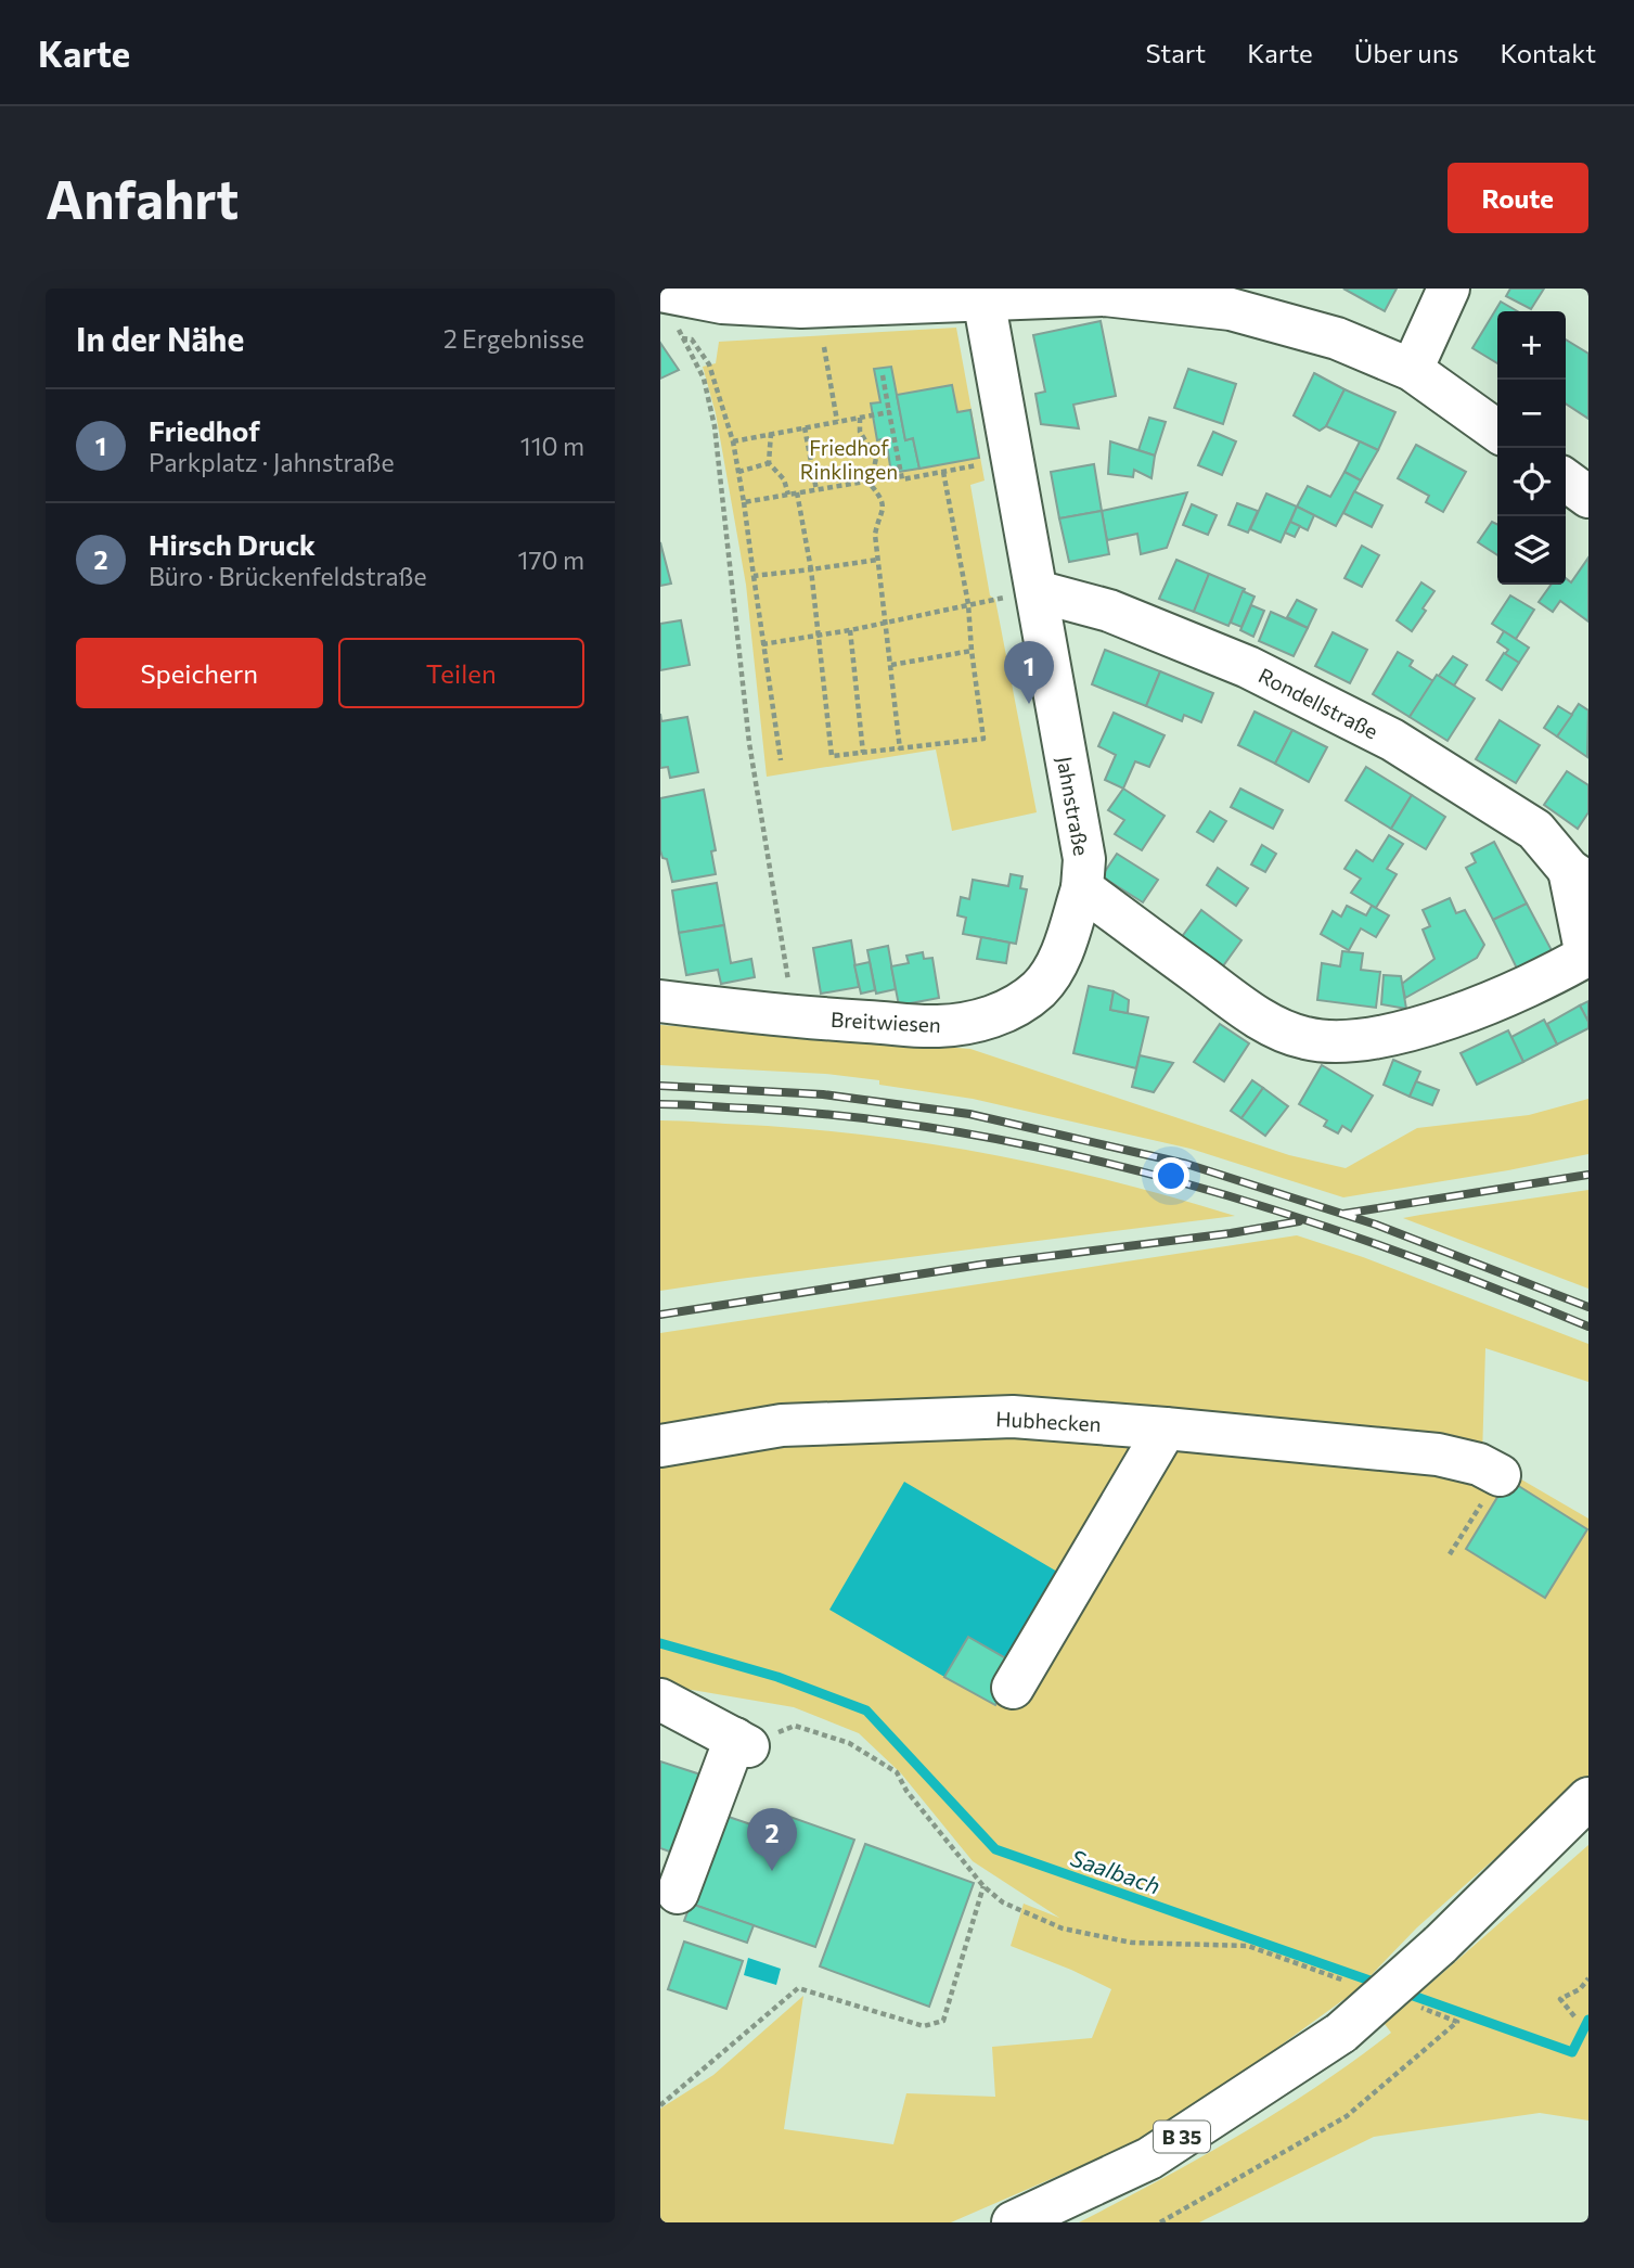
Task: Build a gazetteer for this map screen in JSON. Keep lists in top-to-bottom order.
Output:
{
  "streets": {
    "street": [
      "Rondellstraße",
      "Jahnstraße",
      "Breitwiesen",
      "Hubhecken",
      "B 35"
    ]
  },
  "crossings": [
    ["Rondellstraße", "Jahnstraße"],
    ["Jahnstraße", "Breitwiesen"]
  ],
  "water": ["Saalbach"],
  "parks": ["Friedhof Rinklingen"],
  "page": {
    "header": "Karte",
    "nav": [
      "Start",
      "Karte",
      "Über uns",
      "Kontakt"
    ],
    "buttons": [
      "Route",
      ["Speichern", "Teilen"]
    ],
    "title": "Anfahrt",
    "heading": ["In der Nähe", "2 Ergebnisse"],
    "map_buttons": ["+", "−"],
    "list": [
      {
        "mark": "1",
        "name": "Friedhof",
        "note": "Parkplatz · Jahnstraße",
        "value": "110 m"
      },
      {
        "mark": "2",
        "name": "Hirsch Druck",
        "note": "Büro · Brückenfeldstraße",
        "value": "170 m"
      }
    ],
    "pins": ["1", "2"]
  }
}
